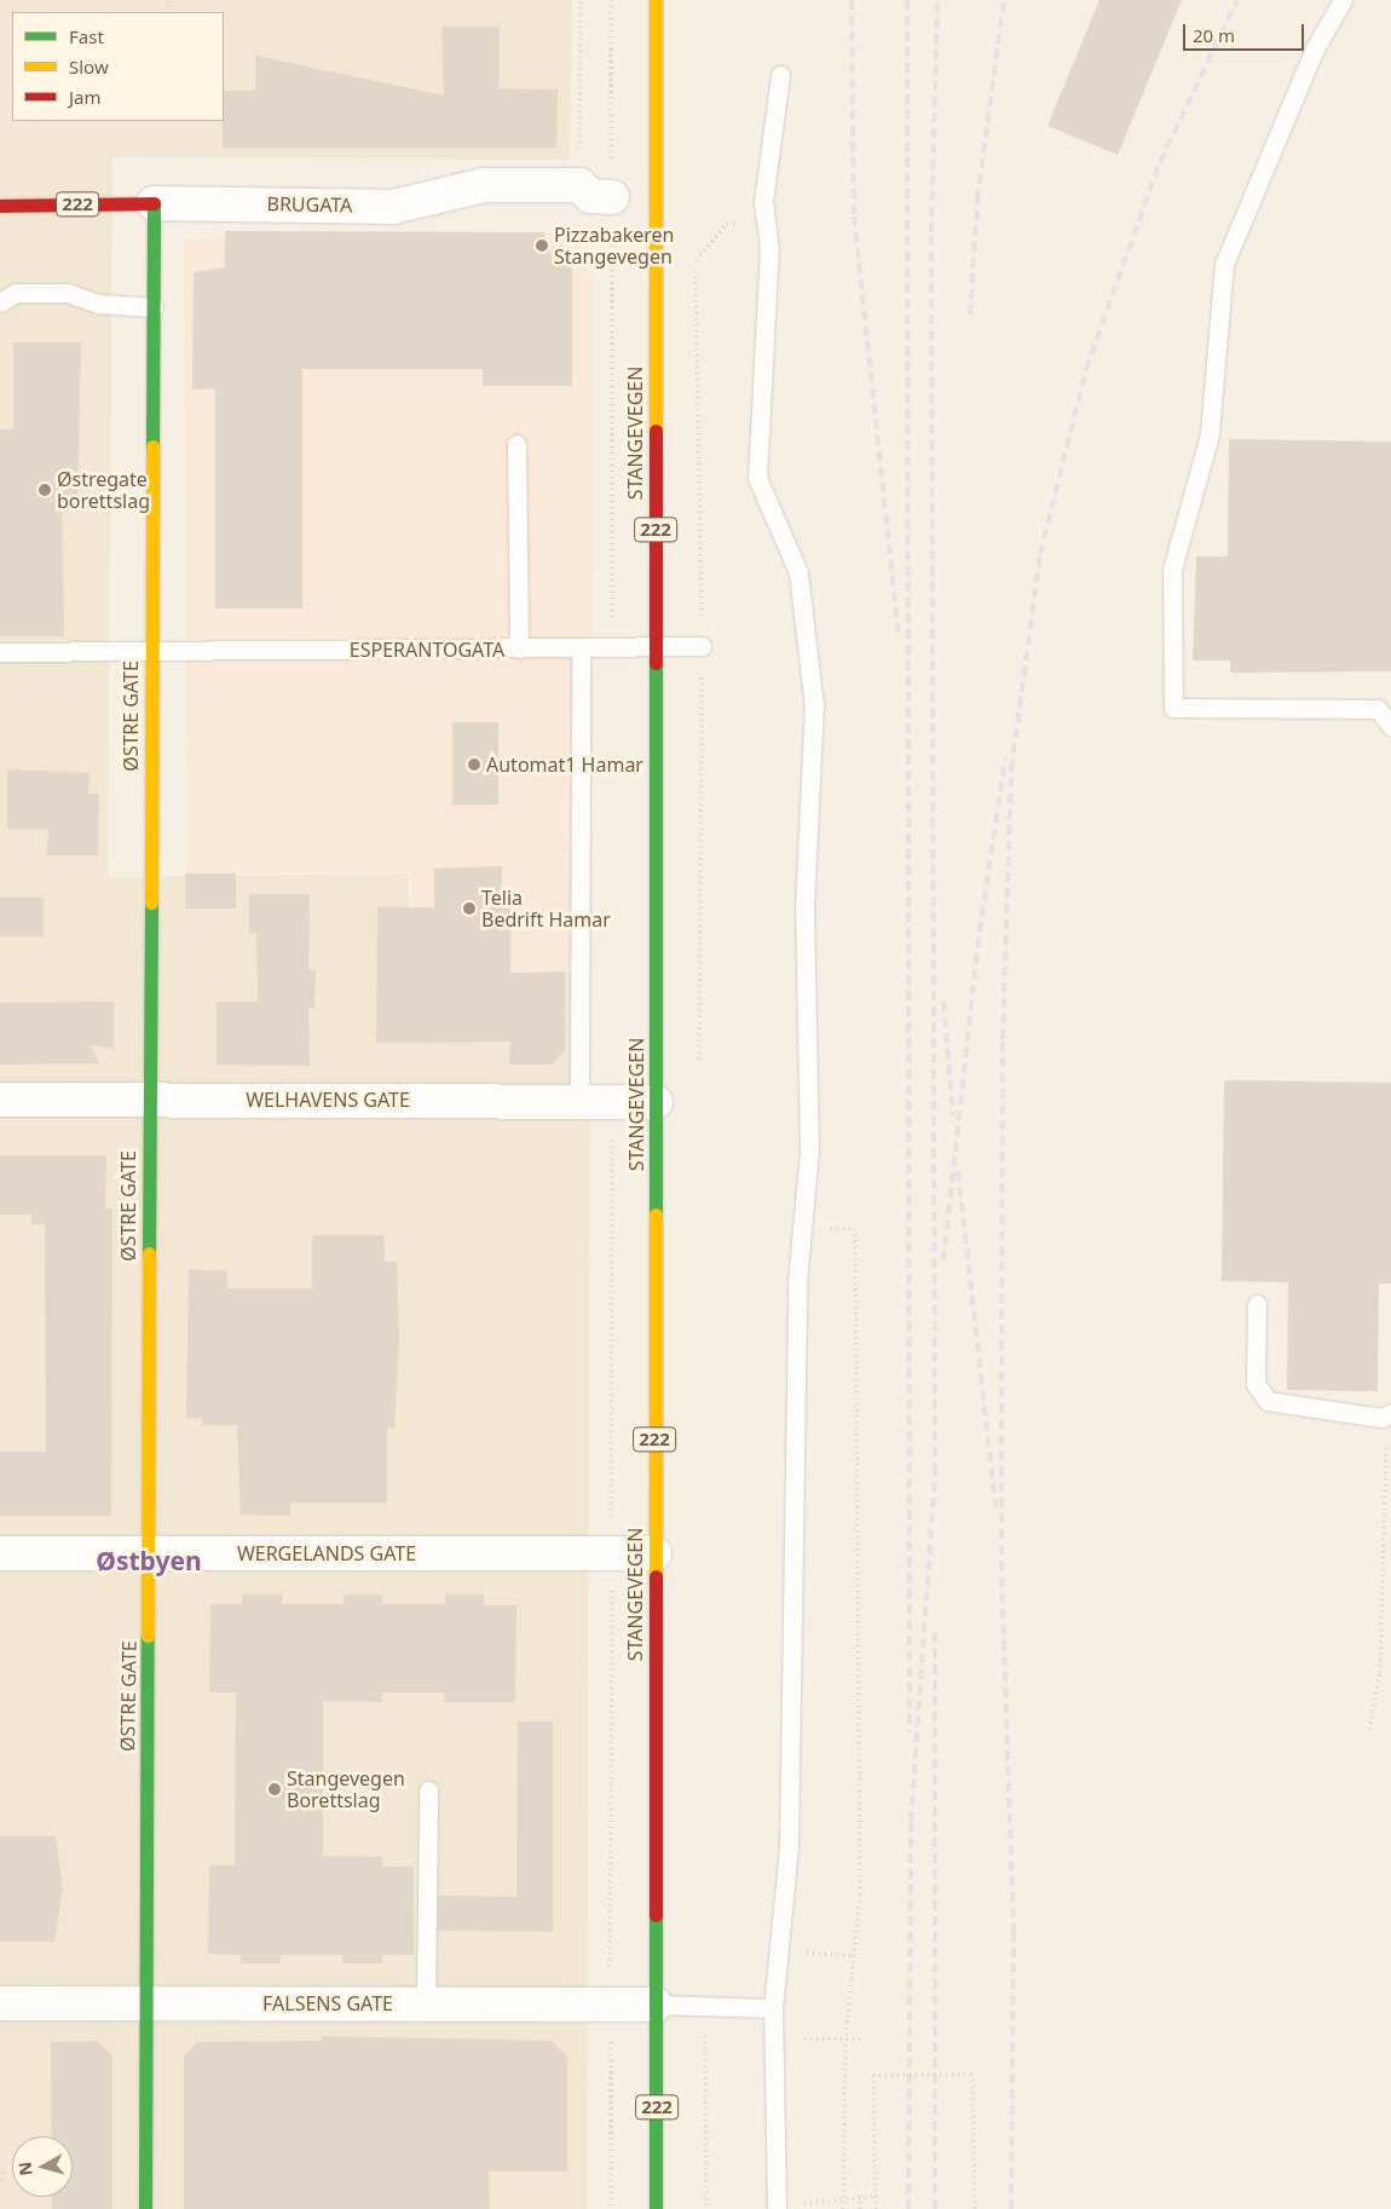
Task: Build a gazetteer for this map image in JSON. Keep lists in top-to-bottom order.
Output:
{
  "streets": {
    "main road": [
      "222",
      "BRUGATA",
      "STANGEVEGEN",
      "ØSTRE GATE"
    ],
    "street": ["WELHAVENS GATE", "WERGELANDS GATE", "FALSENS GATE"],
    "lane": ["ESPERANTOGATA"]
  },
  "crossings": [
    ["BRUGATA", "ØSTRE GATE"],
    ["STANGEVEGEN", "ESPERANTOGATA"],
    ["STANGEVEGEN", "WELHAVENS GATE"],
    ["STANGEVEGEN", "WERGELANDS GATE"],
    ["STANGEVEGEN", "FALSENS GATE"],
    ["ESPERANTOGATA", "ØSTRE GATE"],
    ["ØSTRE GATE", "WELHAVENS GATE"],
    ["ØSTRE GATE", "WERGELANDS GATE"],
    ["ØSTRE GATE", "FALSENS GATE"]
  ],
  "districts": ["Østbyen"],
  "places": [
    "Pizzabakeren Stangevegen",
    "Østregate borettslag",
    "Automat1 Hamar",
    "Telia Bedrift Hamar",
    "Stangevegen Borettslag"
  ],
  "legend": ["Fast", "Slow", "Jam"],
  "scale_bar": "20 m",
  "north": "left"
}
